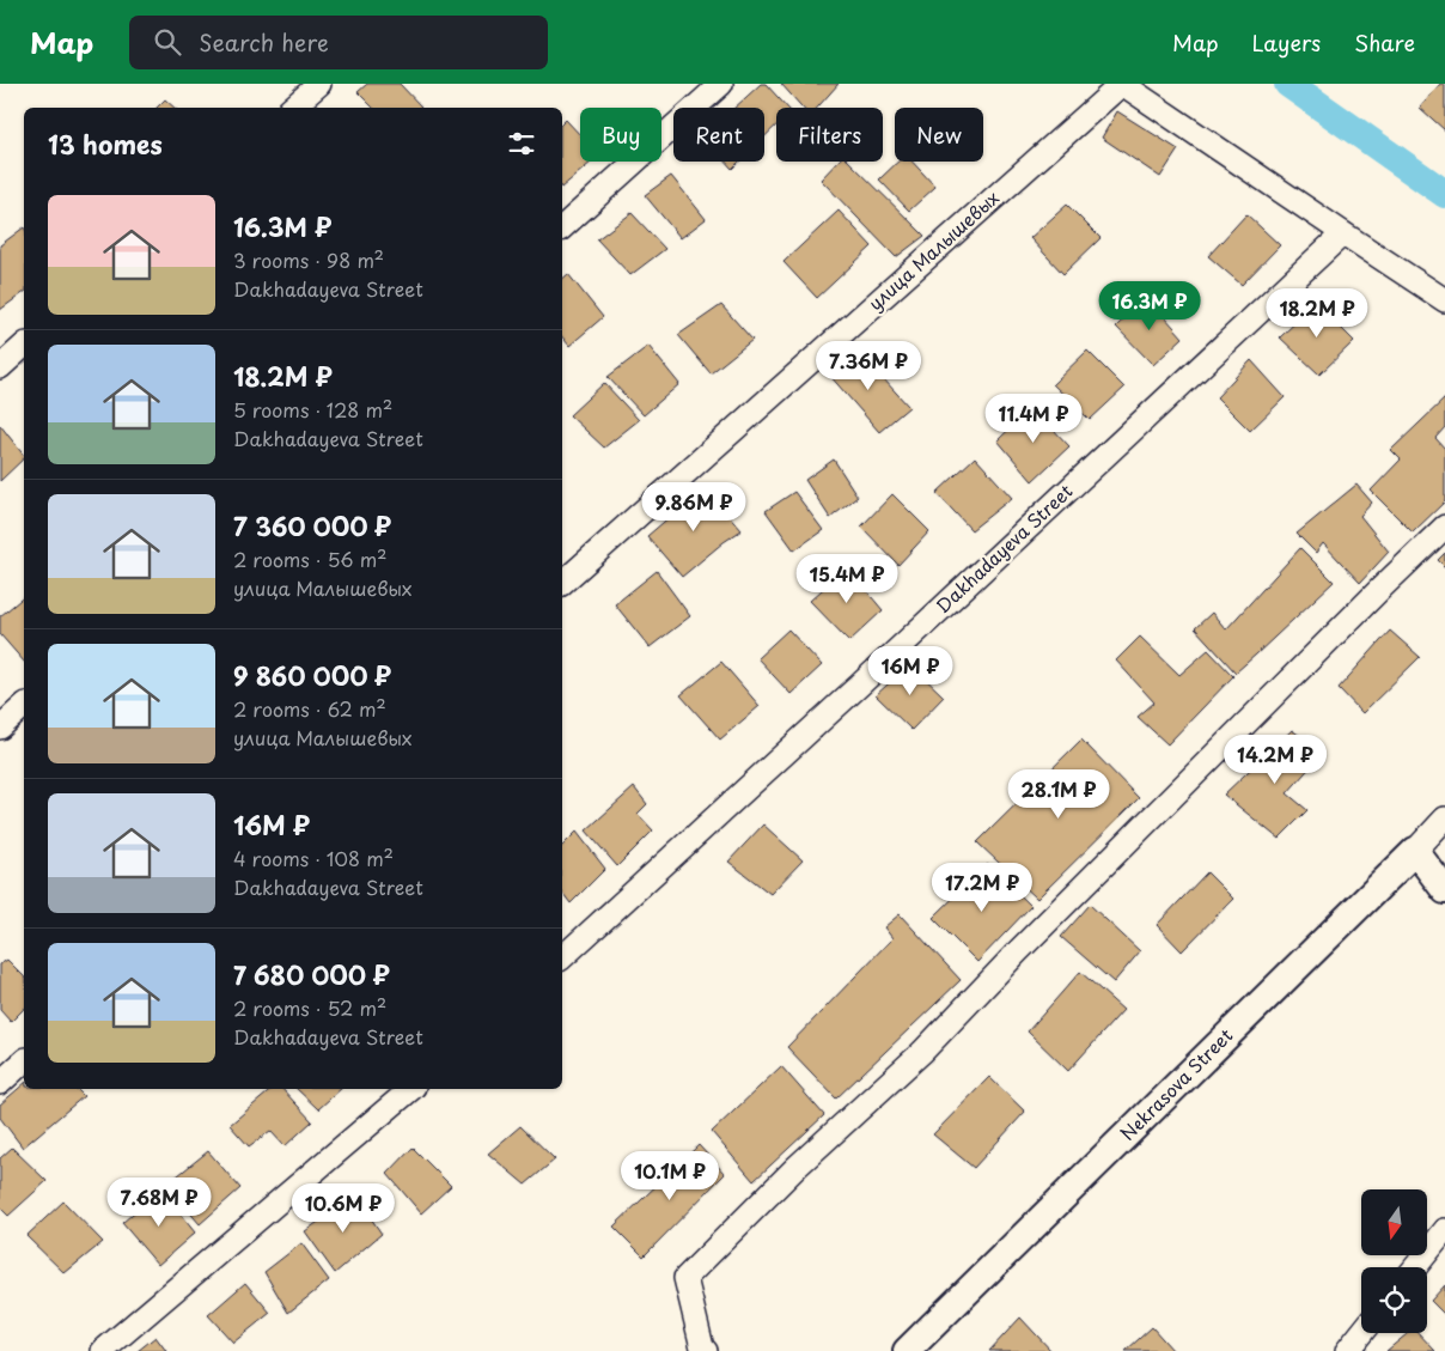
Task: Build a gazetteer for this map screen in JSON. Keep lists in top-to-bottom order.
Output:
{
  "streets": {
    "street": ["улица Малышевых", "Dakhadayeva Street", "Nekrasova Street"]
  },
  "north": "bottom",
  "page": {
    "header": "Map",
    "search": "Search here",
    "nav": ["Map", "Layers", "Share"],
    "chip": [
      "Buy",
      "Rent",
      "Filters",
      "New"
    ],
    "heading": "13 homes",
    "list": [
      {
        "name": "16.3M ₽",
        "note": "3 rooms · 98 m² · Dakhadayeva Street"
      },
      {
        "name": "18.2M ₽",
        "note": "5 rooms · 128 m² · Dakhadayeva Street"
      },
      {
        "name": "7 360 000 ₽",
        "note": "2 rooms · 56 m² · улица Малышевых"
      },
      {
        "name": "9 860 000 ₽",
        "note": "2 rooms · 62 m² · улица Малышевых"
      },
      {
        "name": "16M ₽",
        "note": "4 rooms · 108 m² · Dakhadayeva Street"
      },
      {
        "name": "7 680 000 ₽",
        "note": "2 rooms · 52 m² · Dakhadayeva Street"
      }
    ],
    "price": [
      "16.3M ₽",
      "18.2M ₽",
      "7.36M ₽",
      "11.4M ₽",
      "9.86M ₽",
      "15.4M ₽",
      "16M ₽",
      "14.2M ₽",
      "28.1M ₽",
      "17.2M ₽",
      "10.1M ₽",
      "7.68M ₽",
      "10.6M ₽"
    ]
  }
}
